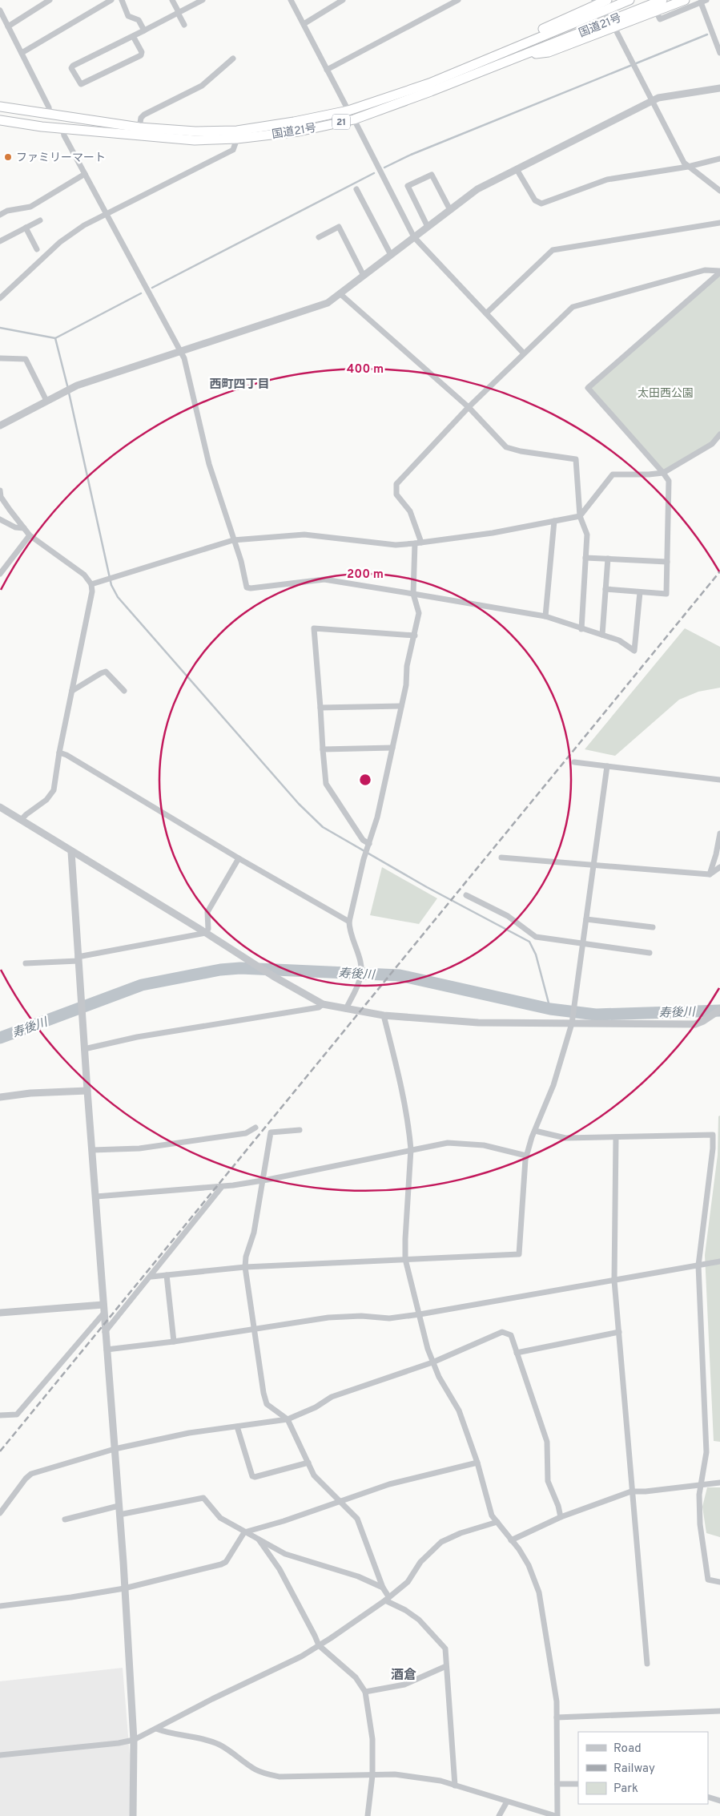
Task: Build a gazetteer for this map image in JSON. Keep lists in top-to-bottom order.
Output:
{
  "streets": {
    "highway": ["国道21号", "21"]
  },
  "districts": ["西町四丁目", "酒倉"],
  "water": ["寿後川"],
  "parks": ["太田西公園"],
  "places": ["ファミリーマート"],
  "legend": ["Road", "Railway", "Park"],
  "rings": ["400 m", "200 m"]
}
